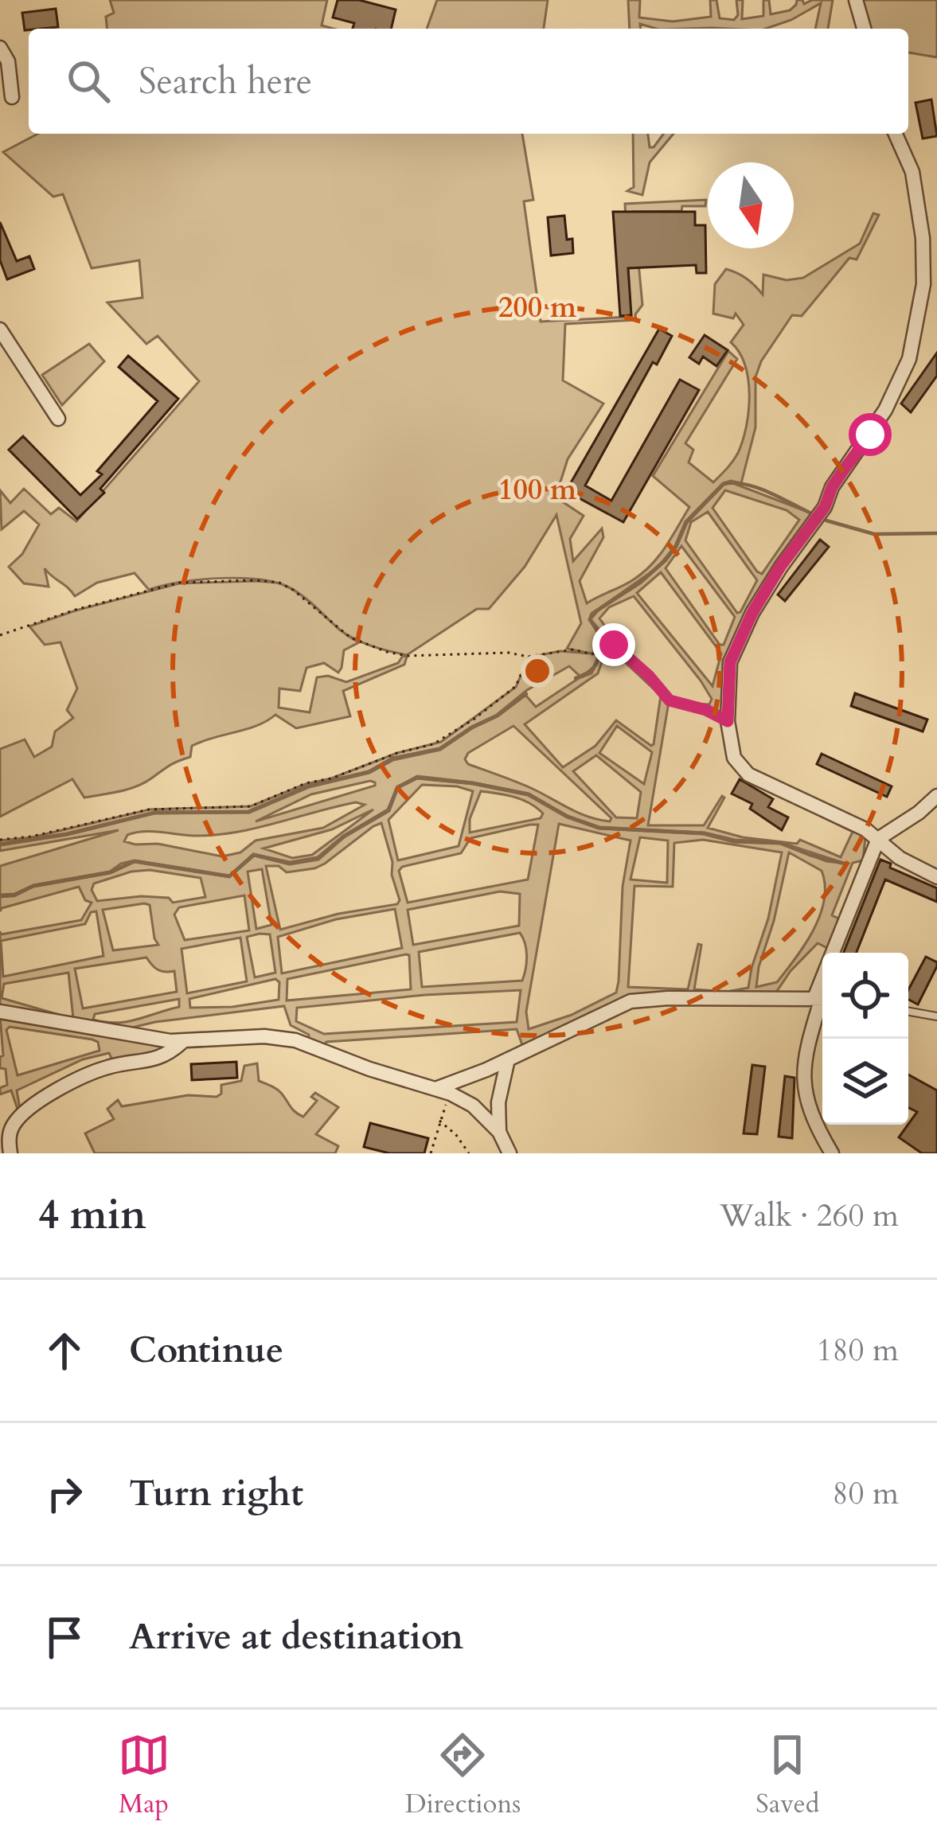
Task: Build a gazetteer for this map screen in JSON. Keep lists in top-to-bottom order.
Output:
{
  "north": "bottom",
  "page": {
    "search": "Search here",
    "heading": ["4 min", "Walk · 260 m"],
    "list": [
      ["Continue", "180 m"],
      ["Turn right", "80 m"],
      "Arrive at destination"
    ],
    "nav": ["Map", "Directions", "Saved"]
  },
  "rings": ["200 m", "100 m"]
}
